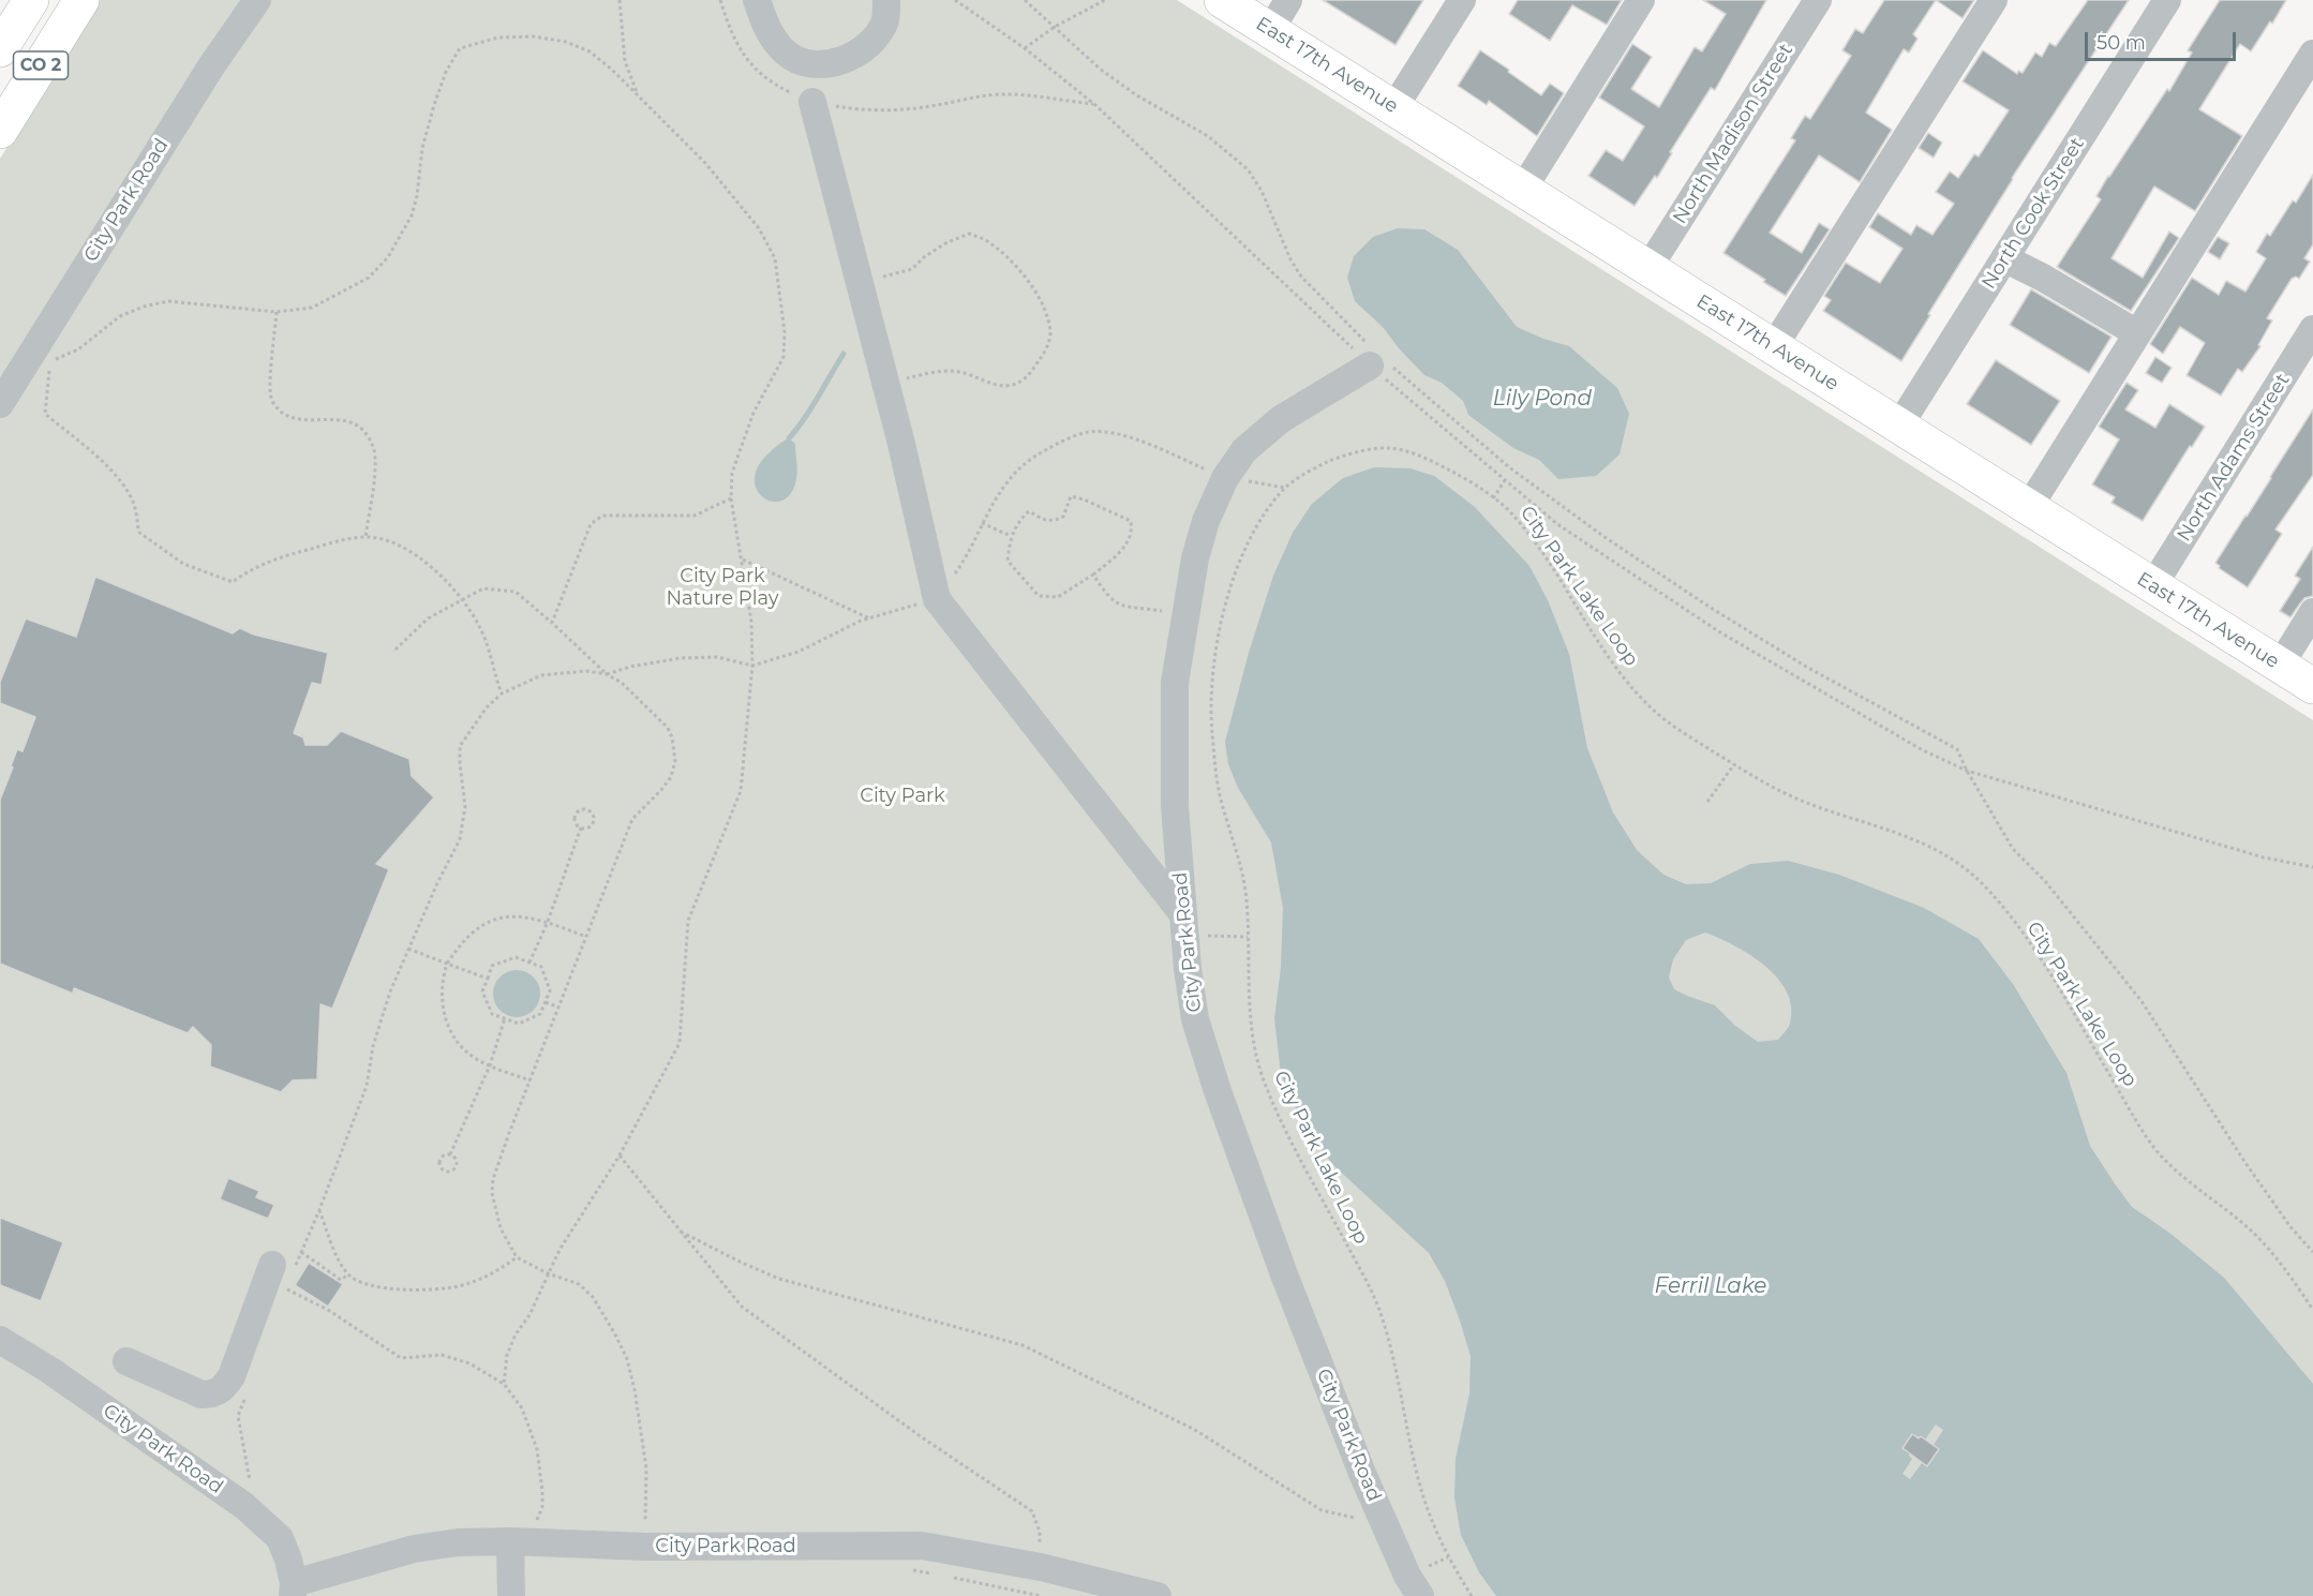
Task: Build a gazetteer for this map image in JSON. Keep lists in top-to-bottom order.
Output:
{
  "streets": {
    "main road": ["CO 2", "East 17th Avenue"],
    "street": [
      "North Madison Street",
      "City Park Road",
      "North Cook Street",
      "North Adams Street"
    ],
    "path": ["City Park Lake Loop"]
  },
  "crossings": [
    ["East 17th Avenue", "North Madison Street"],
    ["East 17th Avenue", "North Cook Street"],
    ["East 17th Avenue", "North Adams Street"]
  ],
  "water": ["Lily Pond", "Ferril Lake"],
  "parks": ["City Park Nature Play", "City Park"],
  "scale_bar": "50 m"
}
